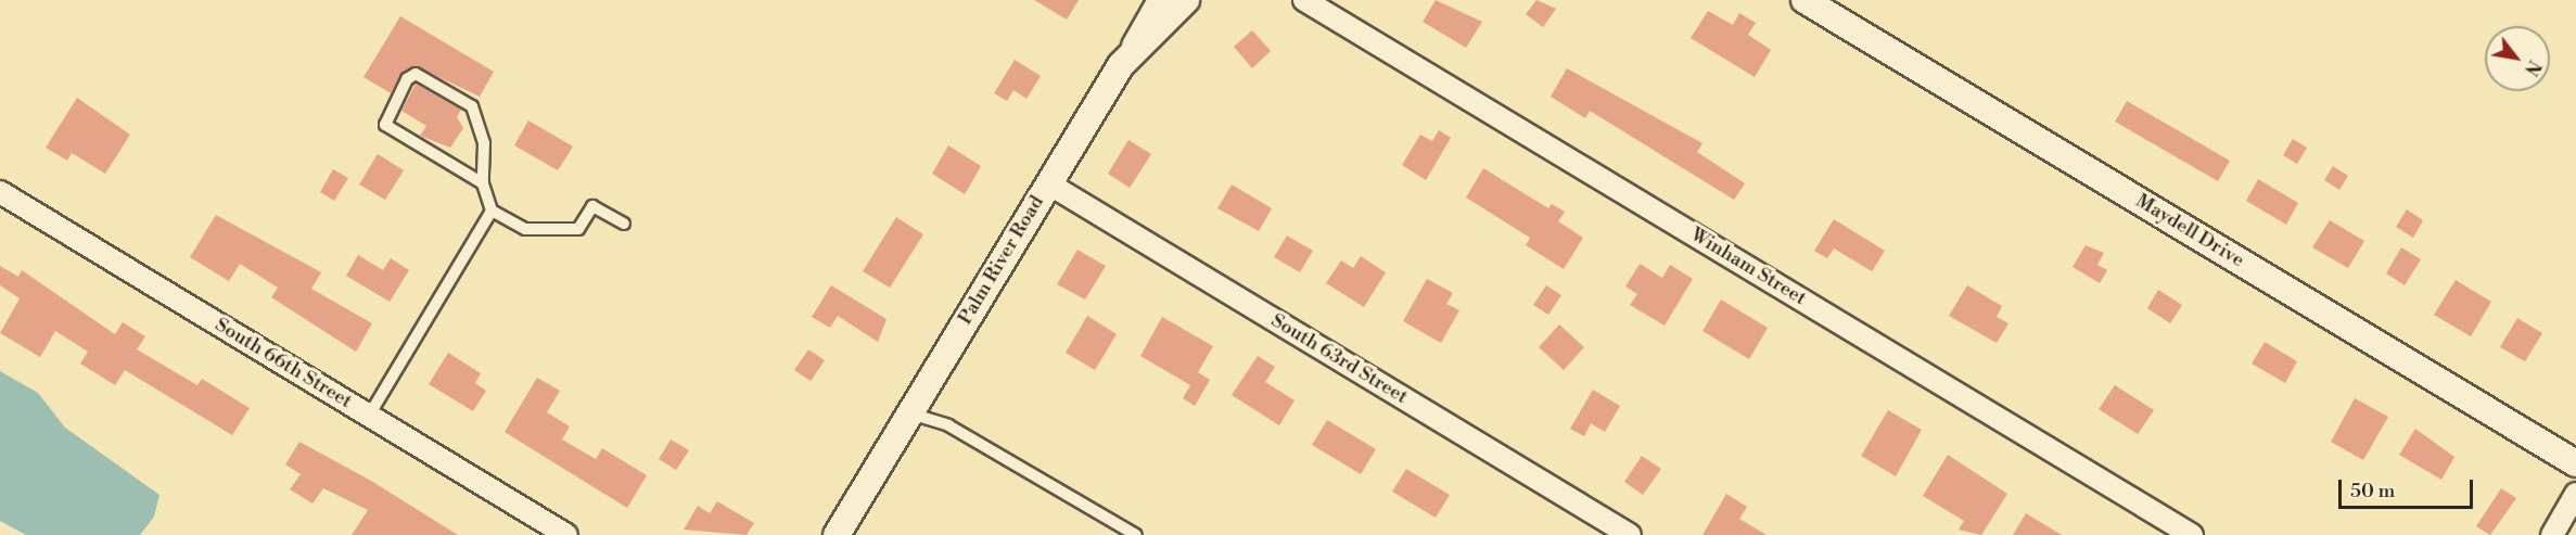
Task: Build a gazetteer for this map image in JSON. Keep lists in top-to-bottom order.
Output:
{
  "streets": {
    "street": [
      "Maydell Drive",
      "Palm River Road",
      "Winham Street",
      "South 63rd Street",
      "South 66th Street"
    ]
  },
  "crossings": [
    ["Palm River Road", "South 63rd Street"]
  ],
  "scale_bar": "50 m",
  "north": "bottom right"
}
